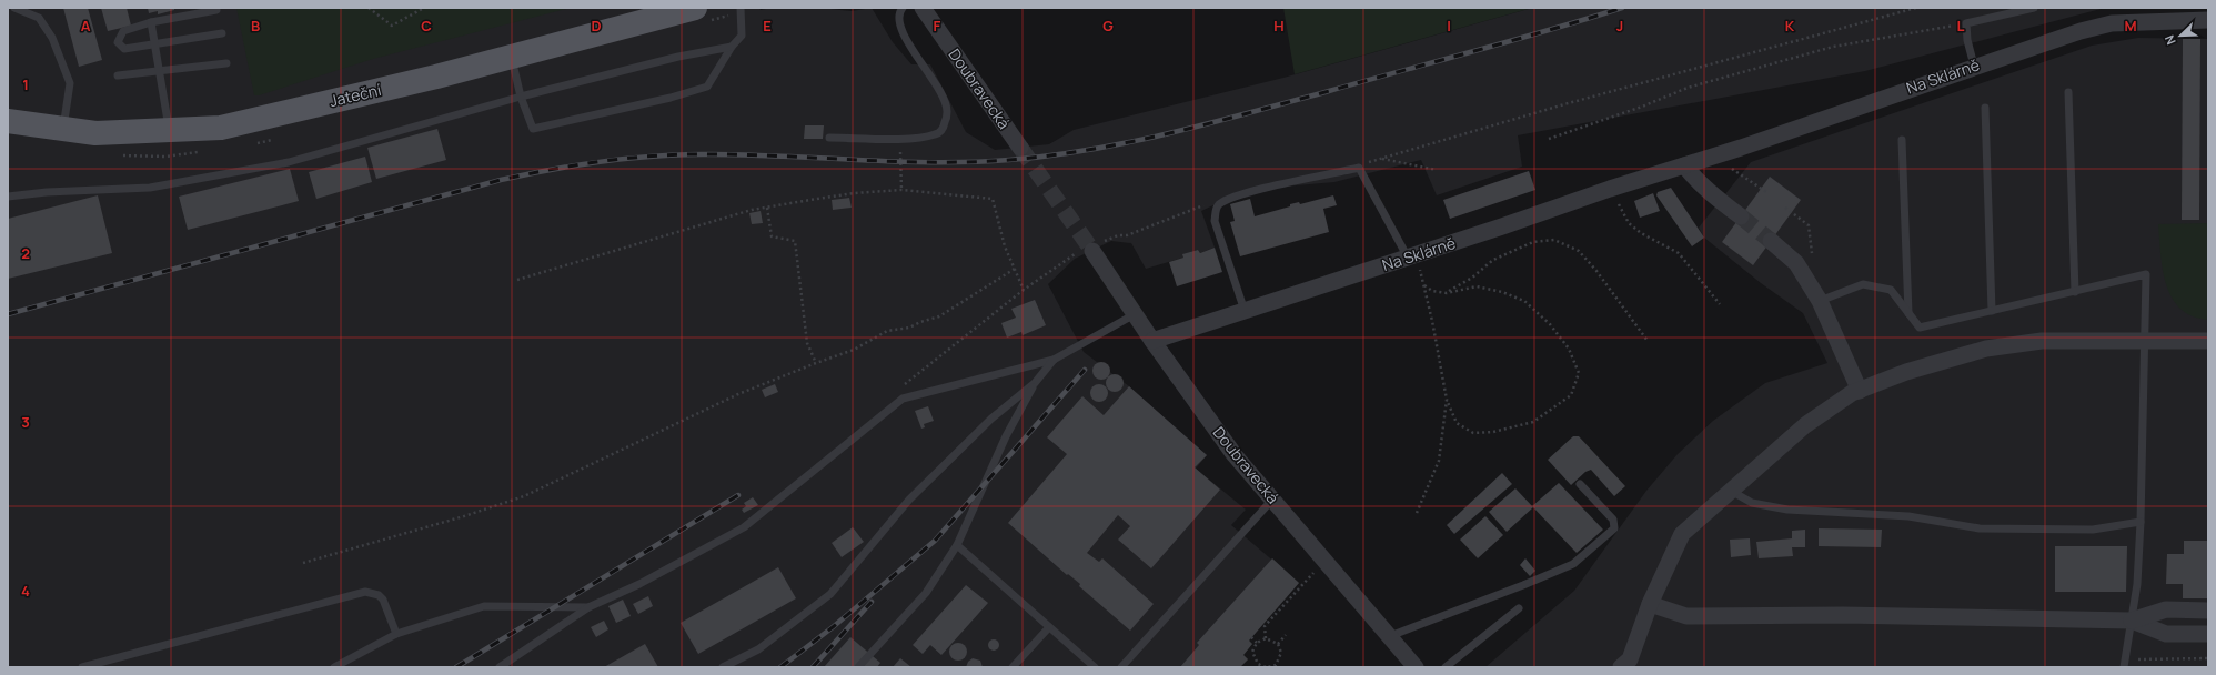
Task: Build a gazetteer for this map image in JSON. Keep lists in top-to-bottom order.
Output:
{
  "streets": {
    "main road": ["Jateční"],
    "street": ["Na Sklárně", "Doubravecká"]
  },
  "crossings": [
    ["Na Sklárně", "Doubravecká"]
  ],
  "north": "bottom left",
  "grid": {
    "columns": [
      "A",
      "B",
      "C",
      "D",
      "E",
      "F",
      "G",
      "H",
      "I",
      "J",
      "K",
      "L",
      "M"
    ],
    "rows": [
      "1",
      "2",
      "3",
      "4"
    ]
  }
}
